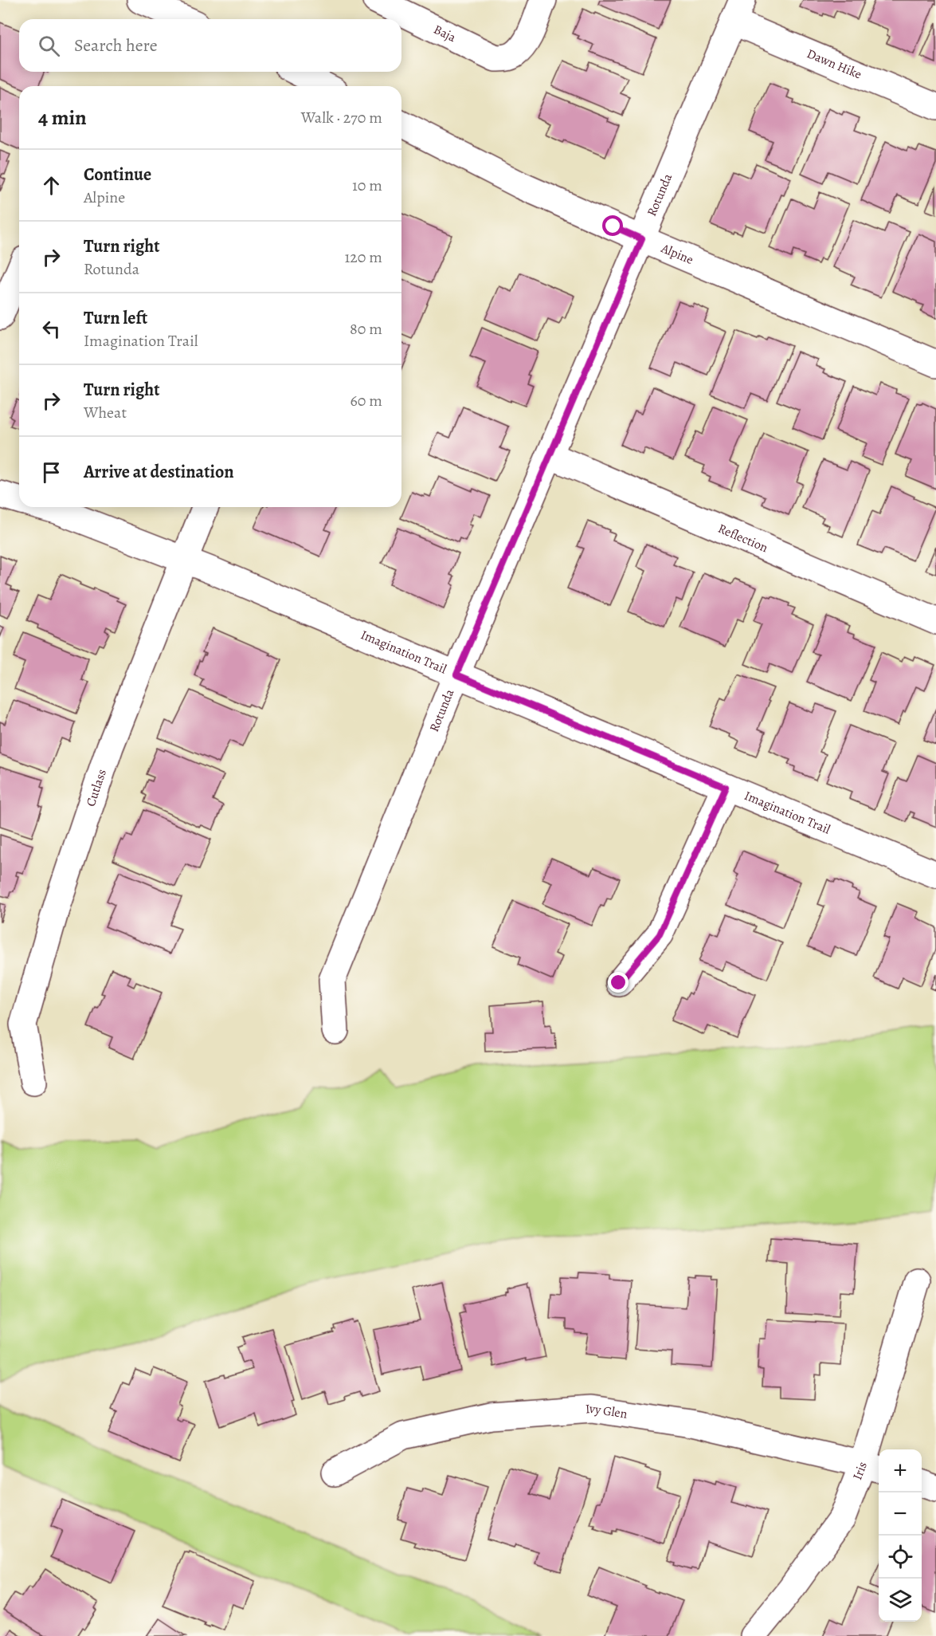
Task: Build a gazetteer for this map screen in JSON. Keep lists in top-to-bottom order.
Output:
{
  "streets": {
    "street": [
      "Baja",
      "Dawn Hike",
      "Rotunda",
      "Alpine",
      "Reflection",
      "Imagination Trail",
      "Cutlass",
      "Ivy Glen",
      "Iris"
    ]
  },
  "crossings": [
    ["Dawn Hike", "Rotunda"],
    ["Rotunda", "Alpine"],
    ["Rotunda", "Reflection"],
    ["Rotunda", "Imagination Trail"],
    ["Imagination Trail", "Cutlass"],
    ["Ivy Glen", "Iris"]
  ],
  "page": {
    "search": "Search here",
    "heading": ["4 min", "Walk · 270 m"],
    "list": [
      ["Continue", "Alpine", "10 m"],
      ["Turn right", "Rotunda", "120 m"],
      ["Turn left", "Imagination Trail", "80 m"],
      ["Turn right", "Wheat", "60 m"],
      "Arrive at destination"
    ],
    "map_buttons": ["+", "−"]
  }
}
